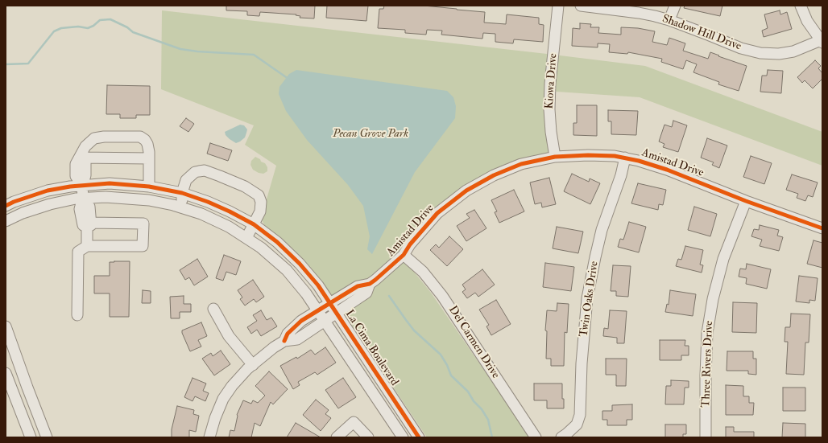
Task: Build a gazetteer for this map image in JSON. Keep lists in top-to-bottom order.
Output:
{
  "streets": {
    "street": [
      "Shadow Hill Drive",
      "Kiowa Drive",
      "Amistad Drive",
      "Twin Oaks Drive",
      "Del Carmen Drive",
      "La Cima Boulevard",
      "Three Rivers Drive"
    ]
  },
  "crossings": [
    ["Kiowa Drive", "Amistad Drive"],
    ["Amistad Drive", "Twin Oaks Drive"],
    ["Amistad Drive", "Del Carmen Drive"],
    ["Amistad Drive", "La Cima Boulevard"],
    ["Amistad Drive", "Three Rivers Drive"]
  ],
  "parks": ["Pecan Grove Park"]
}
